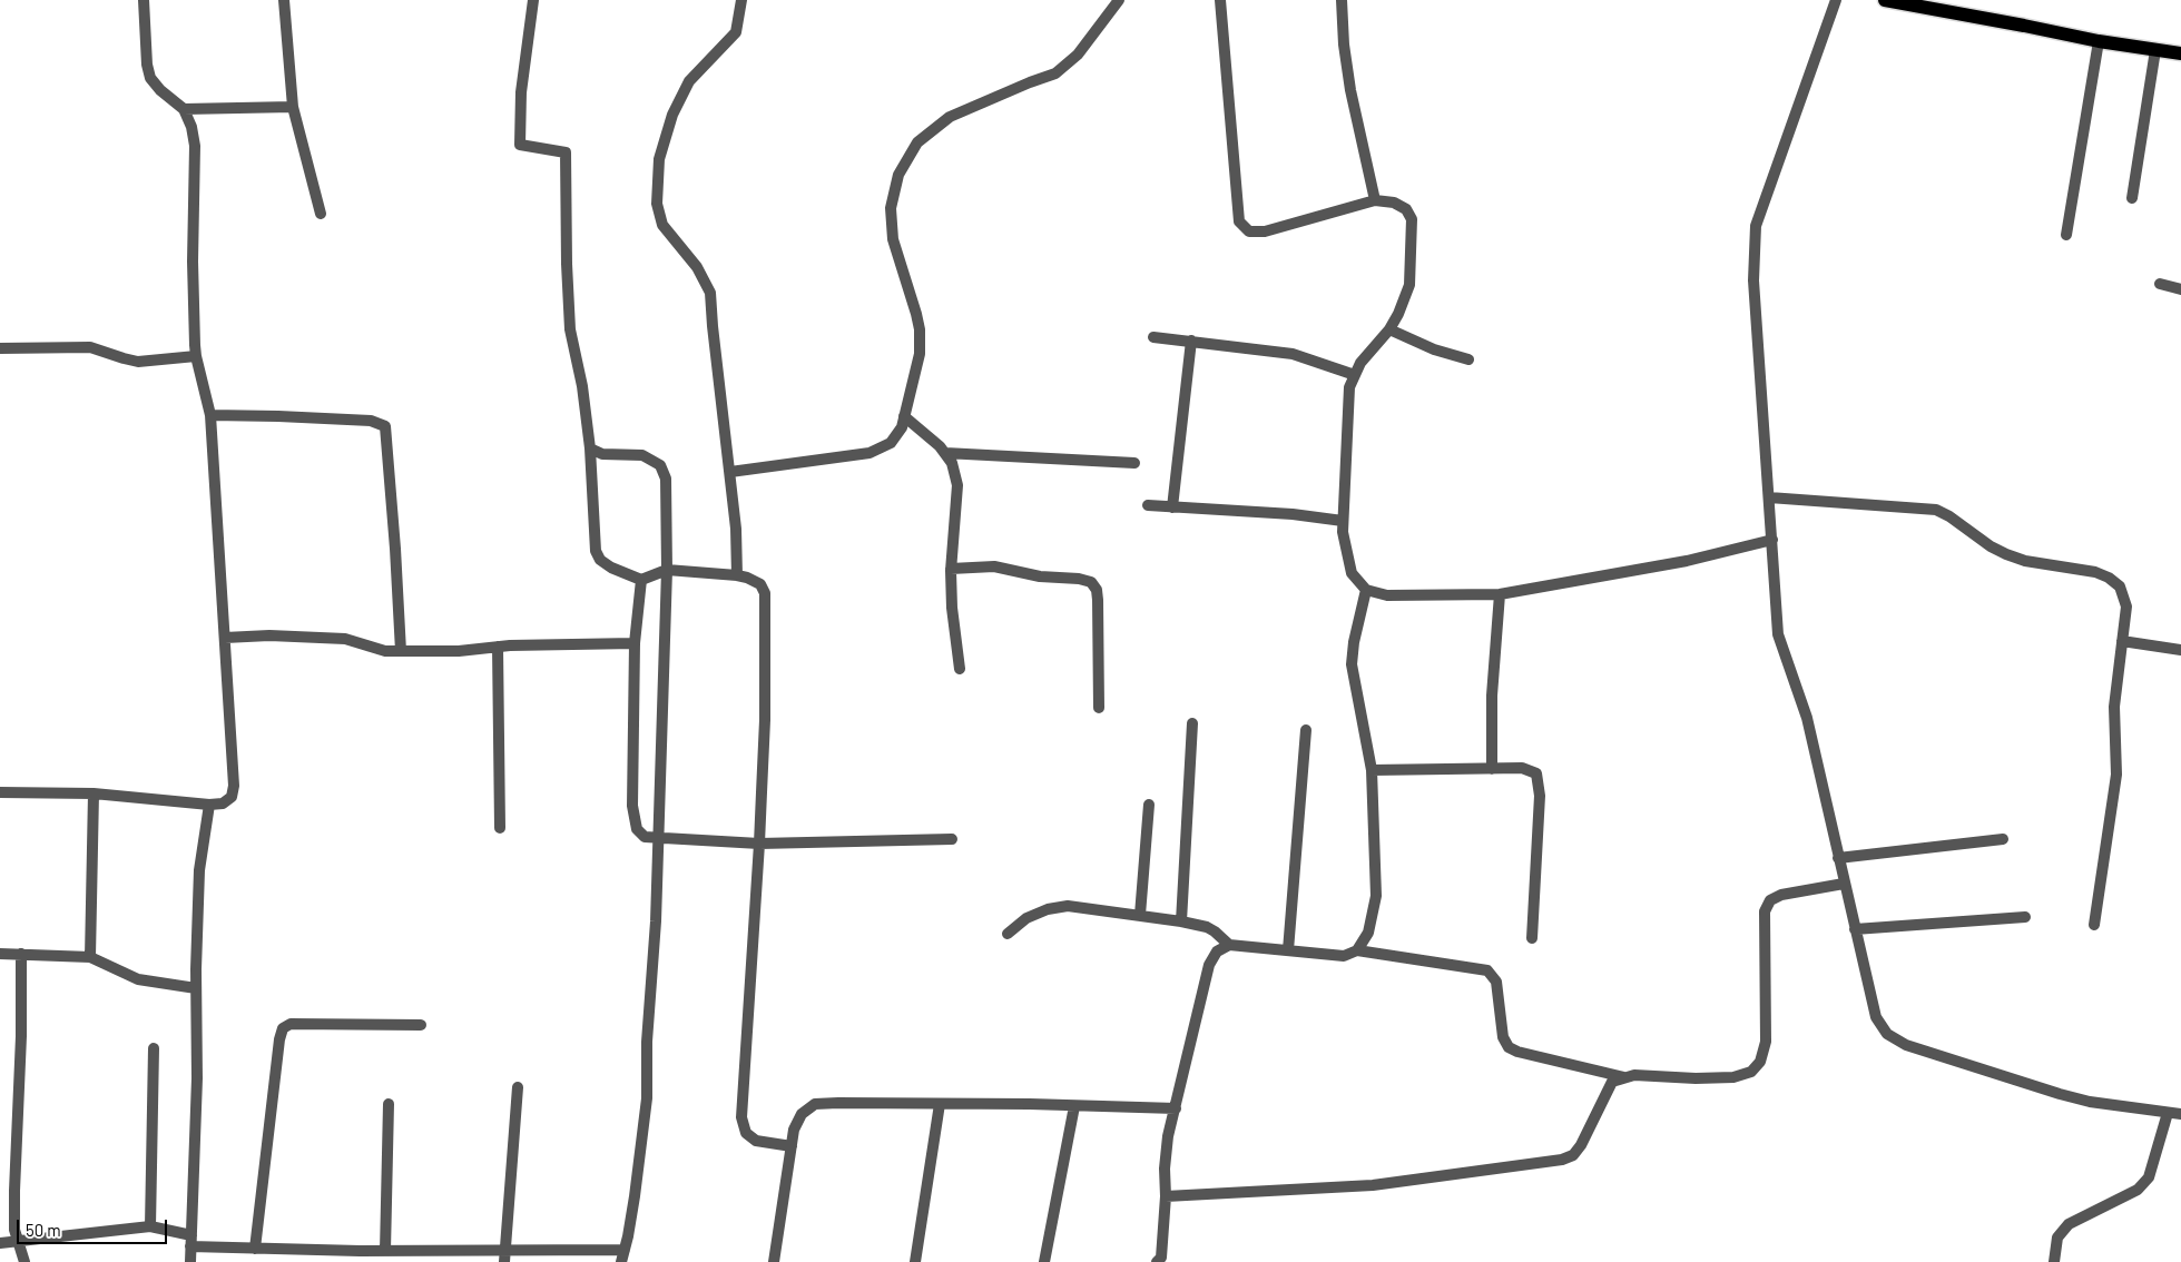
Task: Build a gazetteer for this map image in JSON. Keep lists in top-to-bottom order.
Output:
{
  "scale_bar": "50 m"
}
